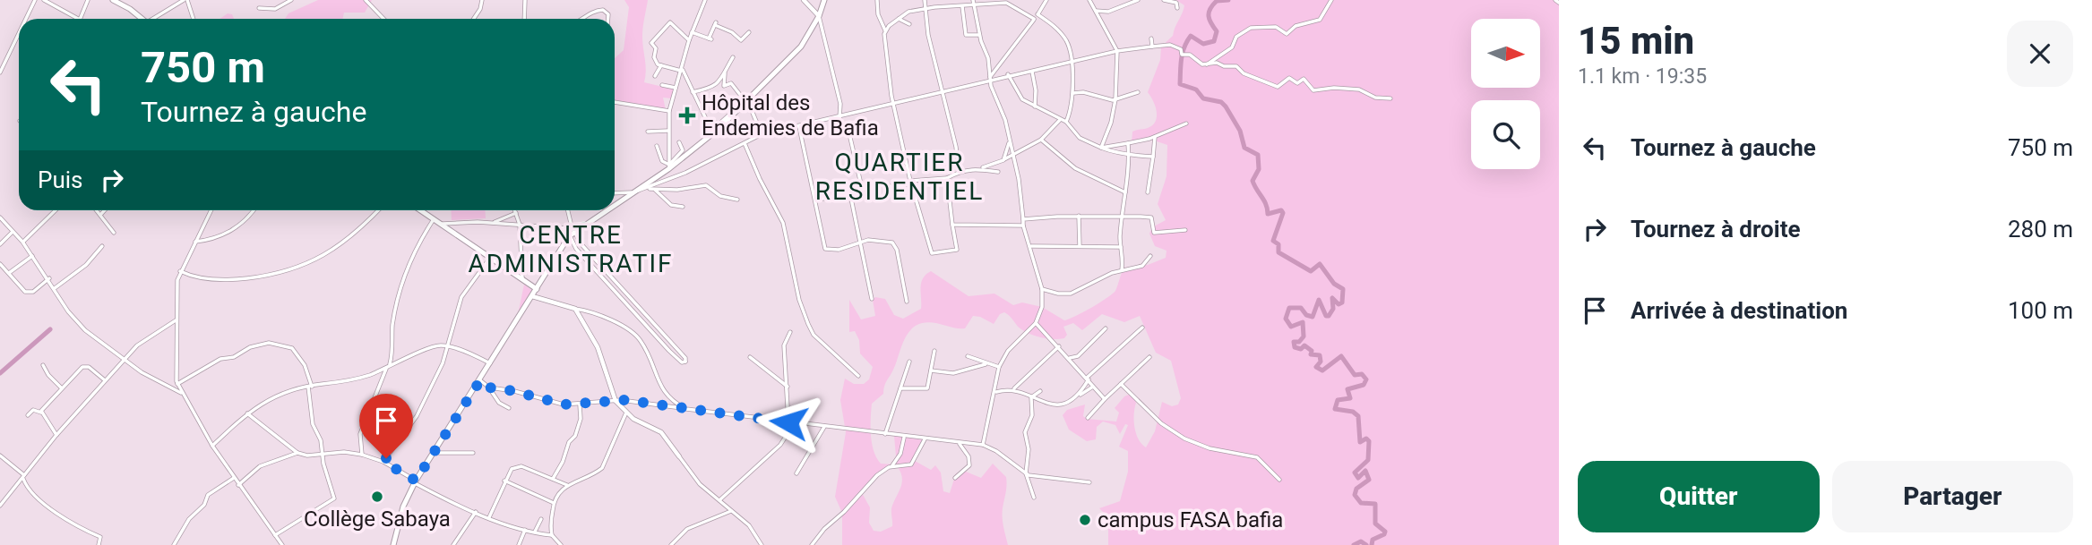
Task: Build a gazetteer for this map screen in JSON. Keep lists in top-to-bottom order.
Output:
{
  "districts": ["QUARTIER RESIDENTIEL", "CENTRE ADMINISTRATIF"],
  "places": {
    "health": ["Hôpital des Endemies de Bafia"],
    "other": ["Collège Sabaya", "campus FASA bafia"]
  },
  "north": "right",
  "page": {
    "heading": ["15 min", "1.1 km · 19:35"],
    "turn": ["750 m", "Tournez à gauche"],
    "list": [
      {
        "name": "Tournez à gauche",
        "value": "750 m"
      },
      {
        "name": "Tournez à droite",
        "value": "280 m"
      },
      {
        "name": "Arrivée à destination",
        "value": "100 m"
      }
    ],
    "then": "Puis",
    "buttons": ["Quitter", "Partager"]
  }
}
